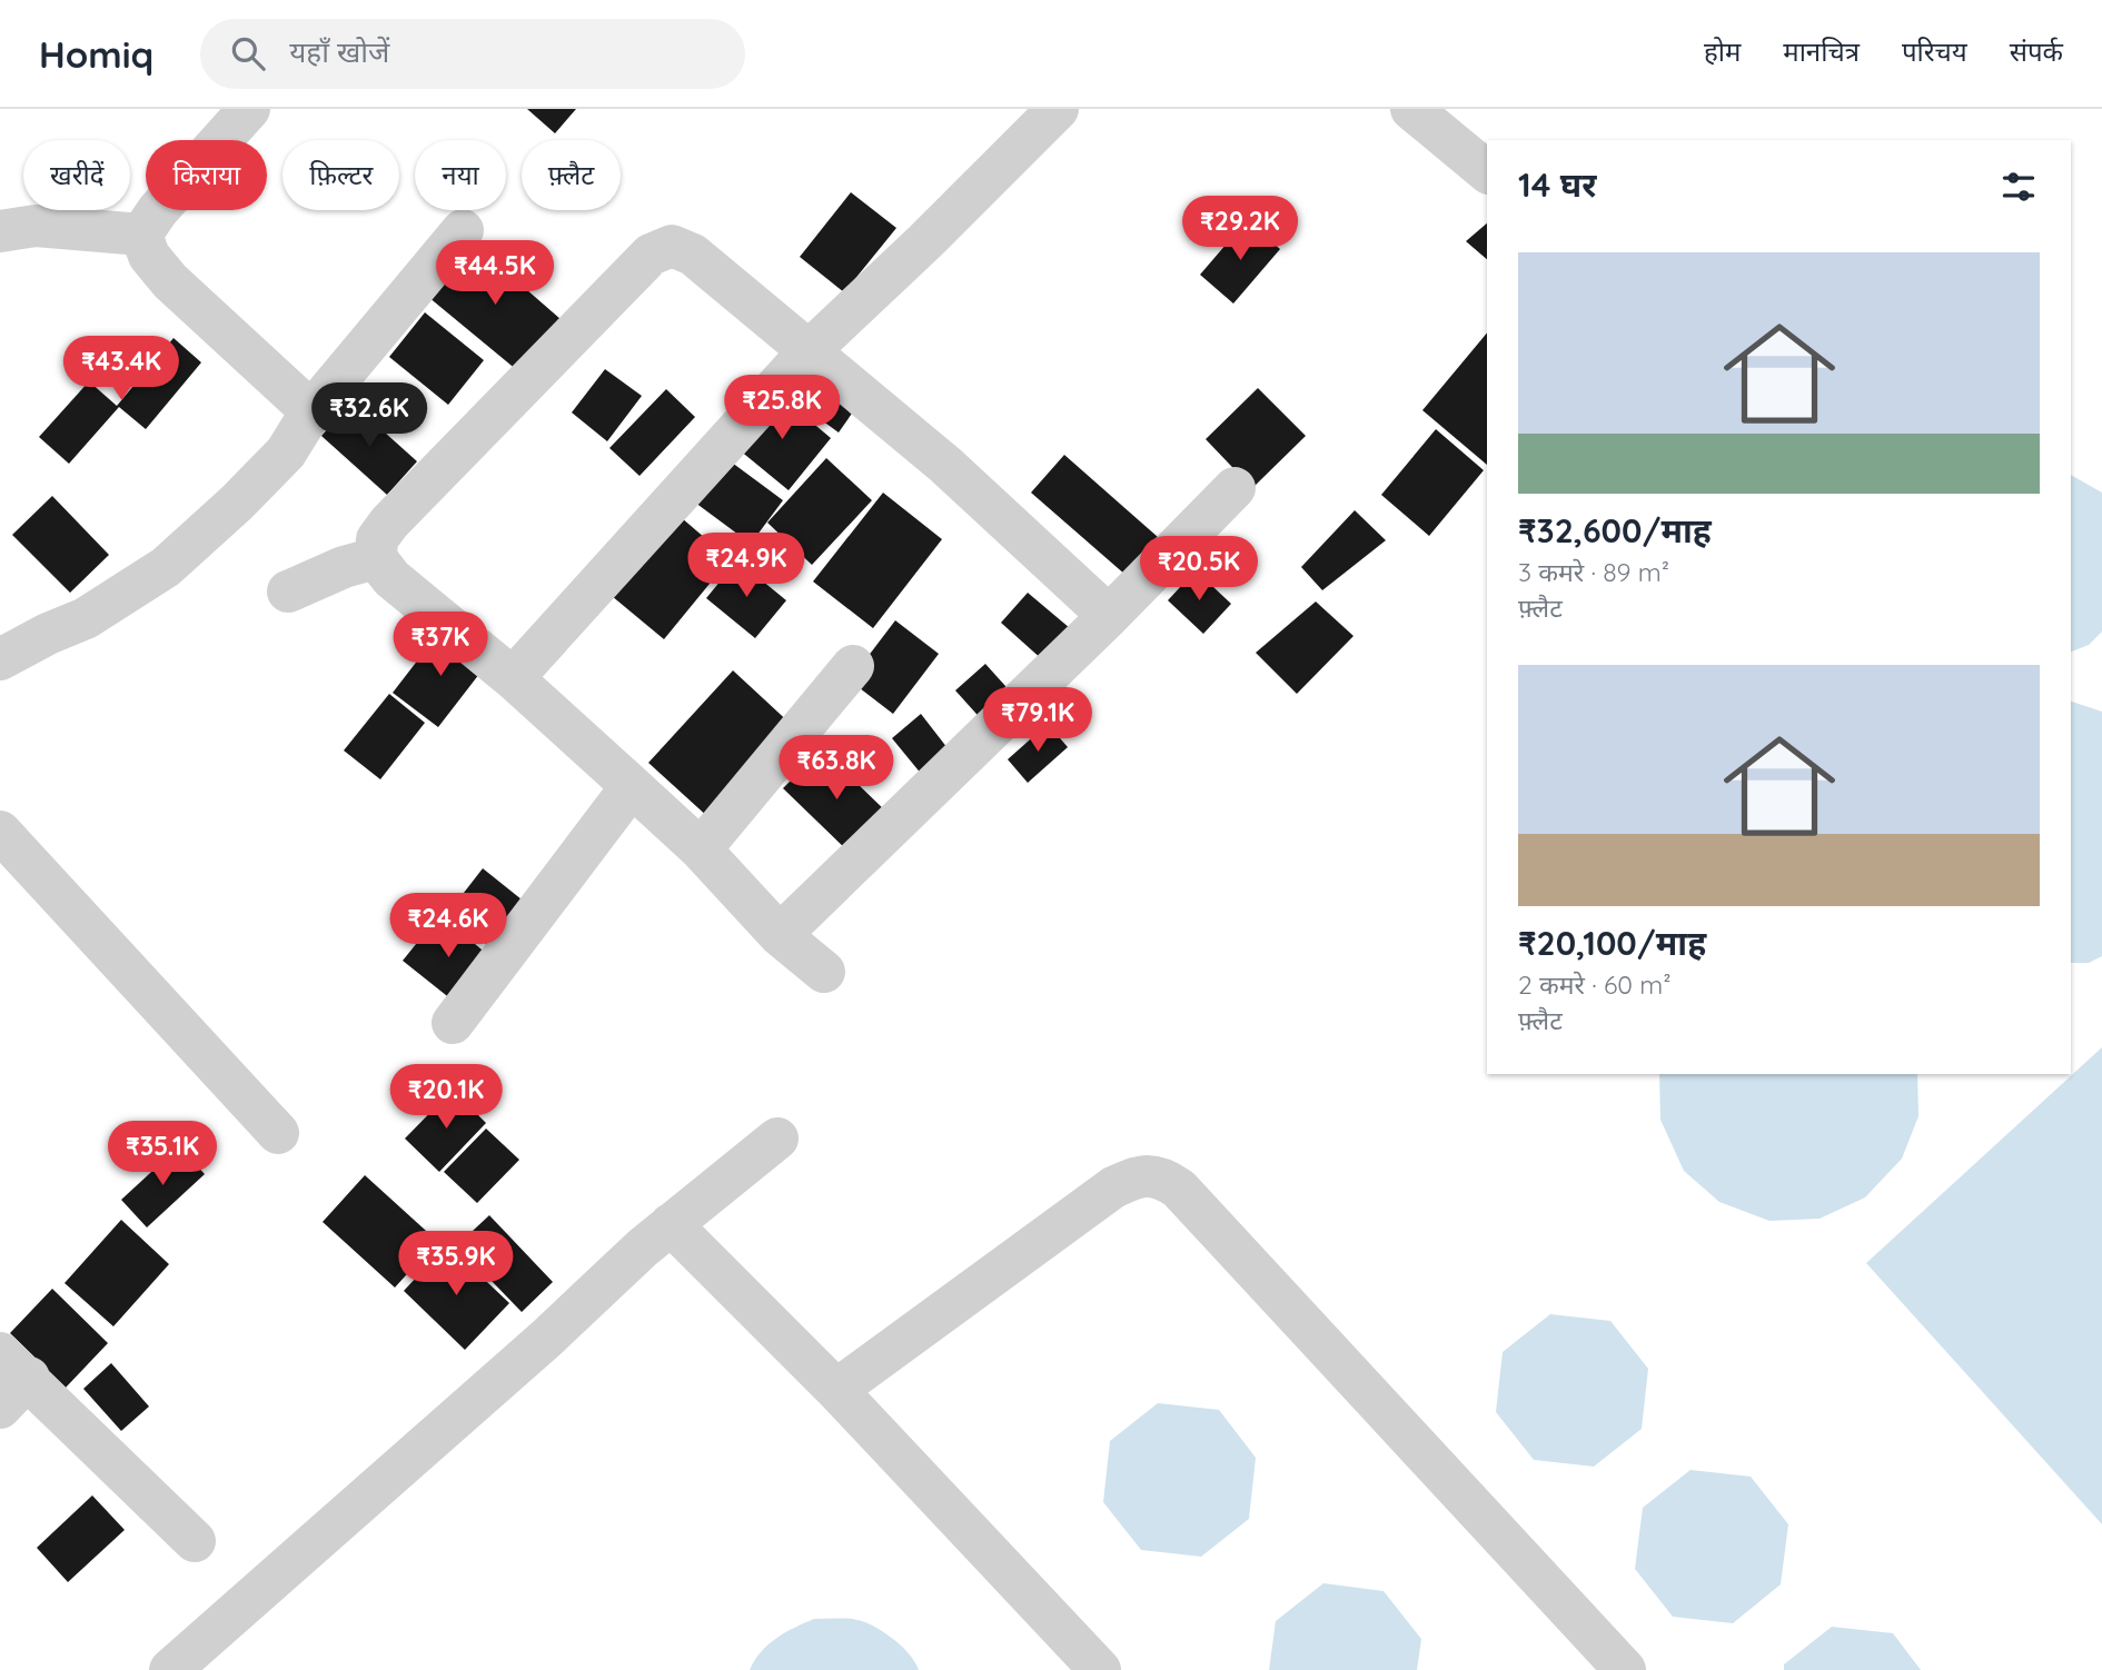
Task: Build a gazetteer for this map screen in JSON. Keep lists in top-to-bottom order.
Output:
{
  "page": {
    "header": "Homiq",
    "search": "यहाँ खोजें",
    "nav": [
      "होम",
      "मानचित्र",
      "परिचय",
      "संपर्क"
    ],
    "chip": [
      "खरीदें",
      "किराया",
      "फ़िल्टर",
      "नया",
      "फ़्लैट"
    ],
    "heading": "14 घर",
    "price": [
      "₹29.2K",
      "₹44.5K",
      "₹43.4K",
      "₹25.8K",
      "₹32.6K",
      "₹24.9K",
      "₹20.5K",
      "₹37K",
      "₹79.1K",
      "₹63.8K",
      "₹24.6K",
      "₹20.1K",
      "₹35.1K",
      "₹35.9K"
    ],
    "list": [
      {
        "name": "₹32,600/माह",
        "note": "3 कमरे · 89 m² · फ़्लैट"
      },
      {
        "name": "₹20,100/माह",
        "note": "2 कमरे · 60 m² · फ़्लैट"
      }
    ]
  }
}
